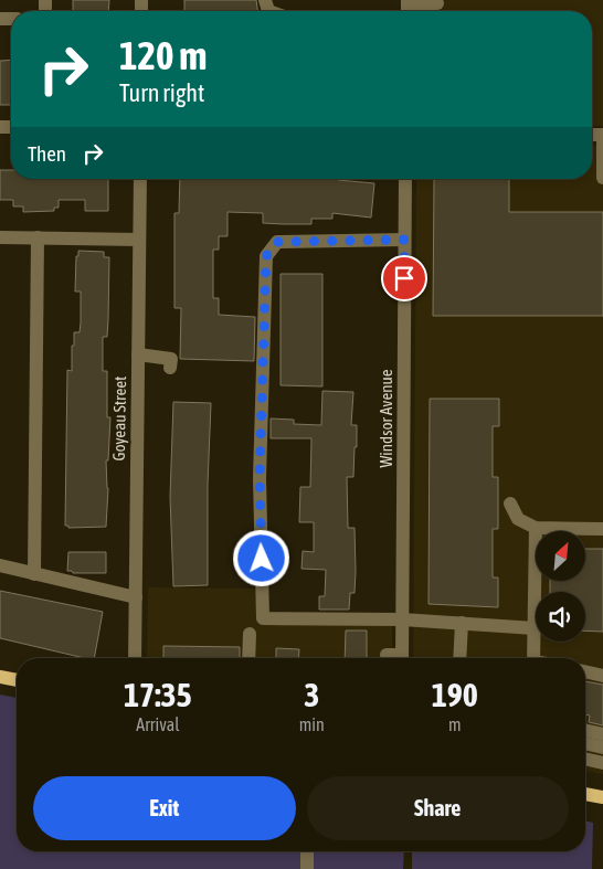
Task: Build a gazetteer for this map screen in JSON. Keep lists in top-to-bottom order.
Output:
{
  "streets": {
    "street": ["Goyeau Street", "Windsor Avenue"]
  },
  "north": "top right",
  "page": {
    "turn": ["120 m", "Turn right"],
    "then": "Then",
    "eta": [
      "17:35",
      "Arrival",
      "3",
      "min",
      "190",
      "m"
    ],
    "buttons": ["Exit", "Share"]
  }
}
